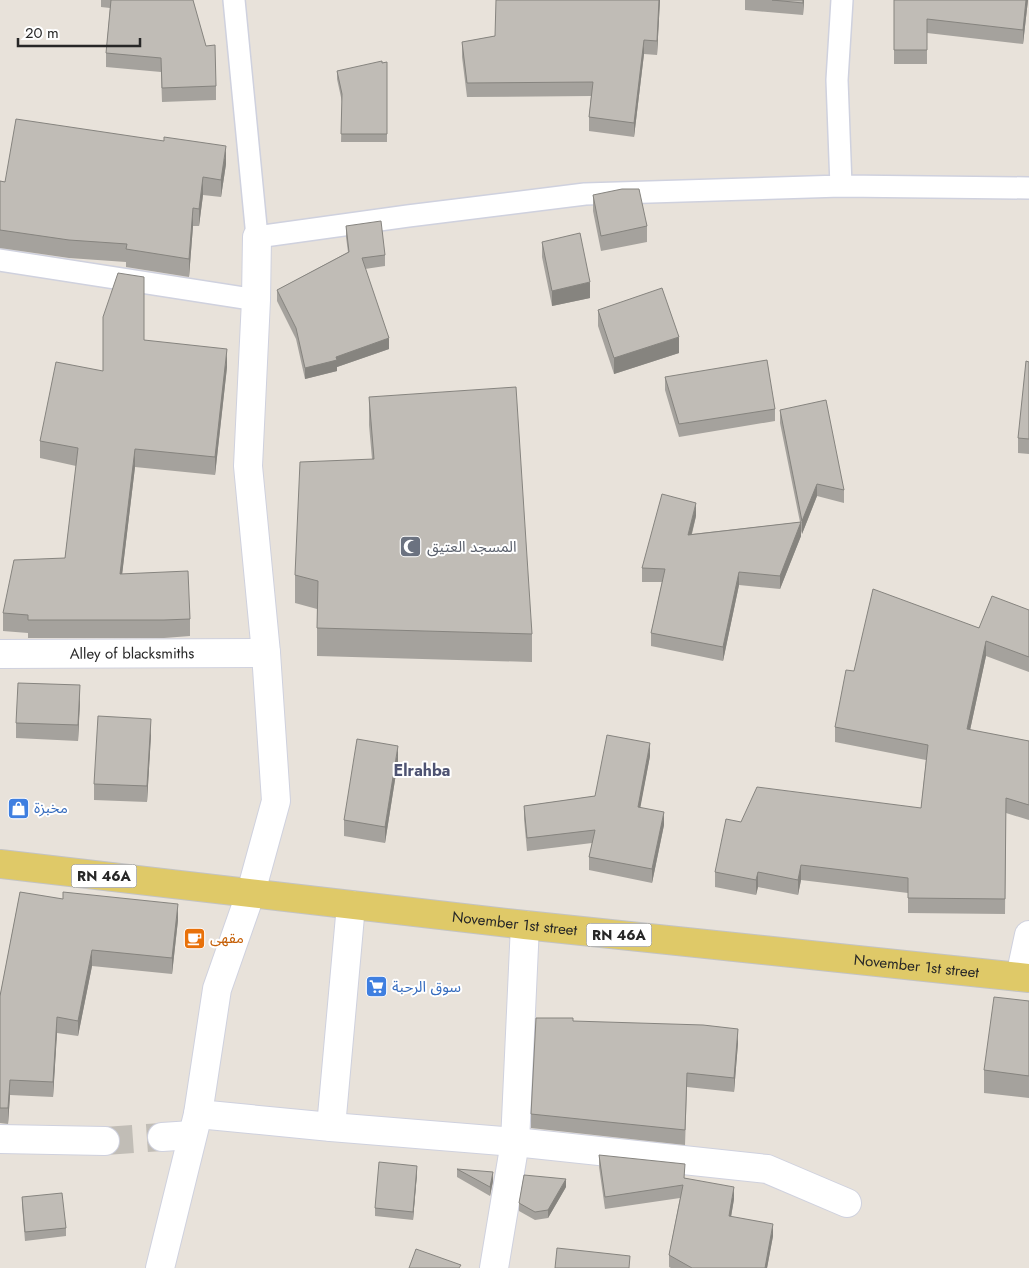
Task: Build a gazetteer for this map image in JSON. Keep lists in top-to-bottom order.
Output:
{
  "streets": {
    "main road": ["RN 46A", "November 1st street"],
    "street": ["Alley of blacksmiths"]
  },
  "districts": ["Elrahba"],
  "places": {
    "mosque": ["المسجد العتيق"],
    "shop": ["مخبزة"],
    "cafe": ["مقهى"],
    "supermarket": ["سوق الرحبة"]
  },
  "scale_bar": "20 m"
}
